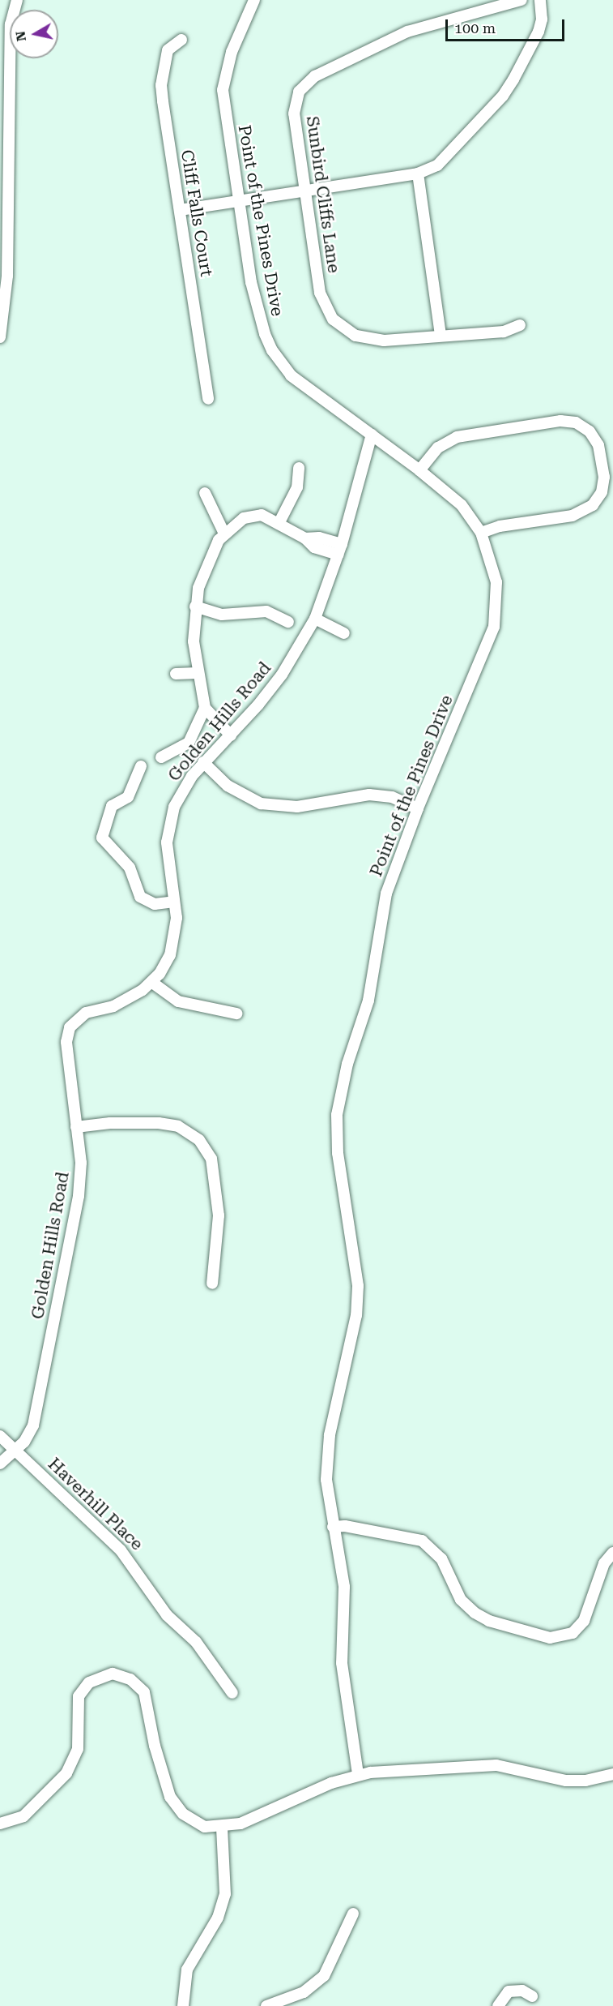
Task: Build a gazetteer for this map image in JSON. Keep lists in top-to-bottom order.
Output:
{
  "streets": {
    "street": [
      "Sunbird Cliffs Lane",
      "Cliff Falls Court",
      "Point of the Pines Drive",
      "Golden Hills Road",
      "Haverhill Place"
    ]
  },
  "crossings": [
    ["Point of the Pines Drive", "Golden Hills Road"],
    ["Golden Hills Road", "Haverhill Place"]
  ],
  "scale_bar": "100 m",
  "north": "left"
}
